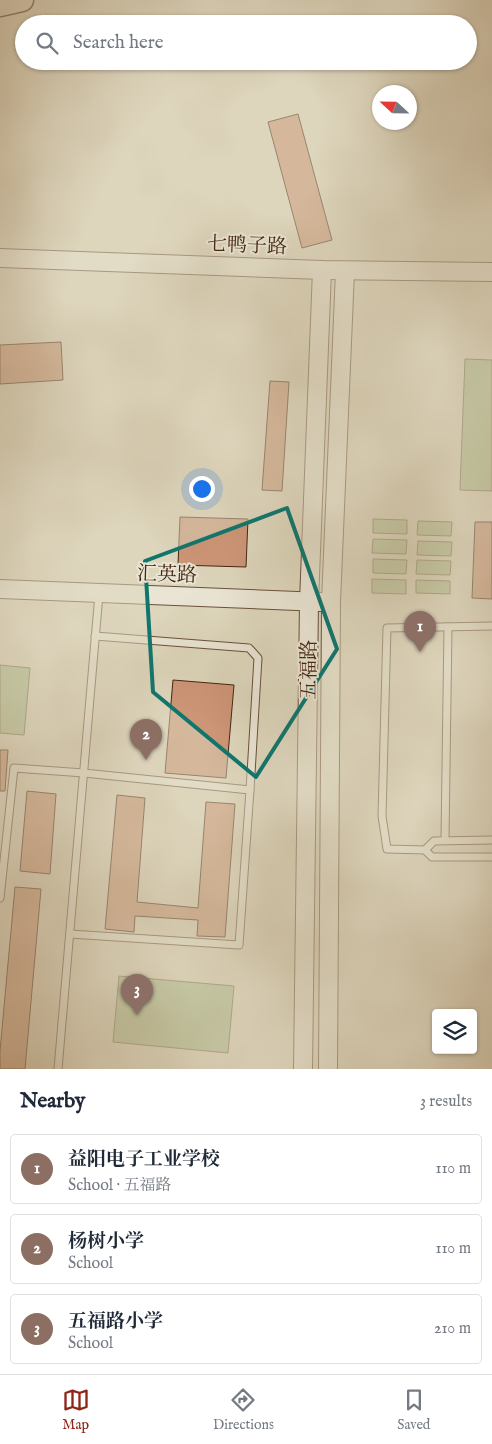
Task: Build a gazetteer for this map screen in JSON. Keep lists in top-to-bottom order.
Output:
{
  "streets": {
    "street": ["七鸭子路", "汇英路", "五福路"]
  },
  "crossings": [
    ["七鸭子路", "五福路"],
    ["汇英路", "五福路"]
  ],
  "north": "left",
  "page": {
    "search": "Search here",
    "pins": ["1", "2", "3"],
    "heading": ["Nearby", "3 results"],
    "list": [
      {
        "mark": "1",
        "name": "益阳电子工业学校",
        "note": "School · 五福路",
        "value": "110 m"
      },
      {
        "mark": "2",
        "name": "杨树小学",
        "note": "School",
        "value": "110 m"
      },
      {
        "mark": "3",
        "name": "五福路小学",
        "note": "School",
        "value": "210 m"
      }
    ],
    "nav": ["Map", "Directions", "Saved"]
  }
}
